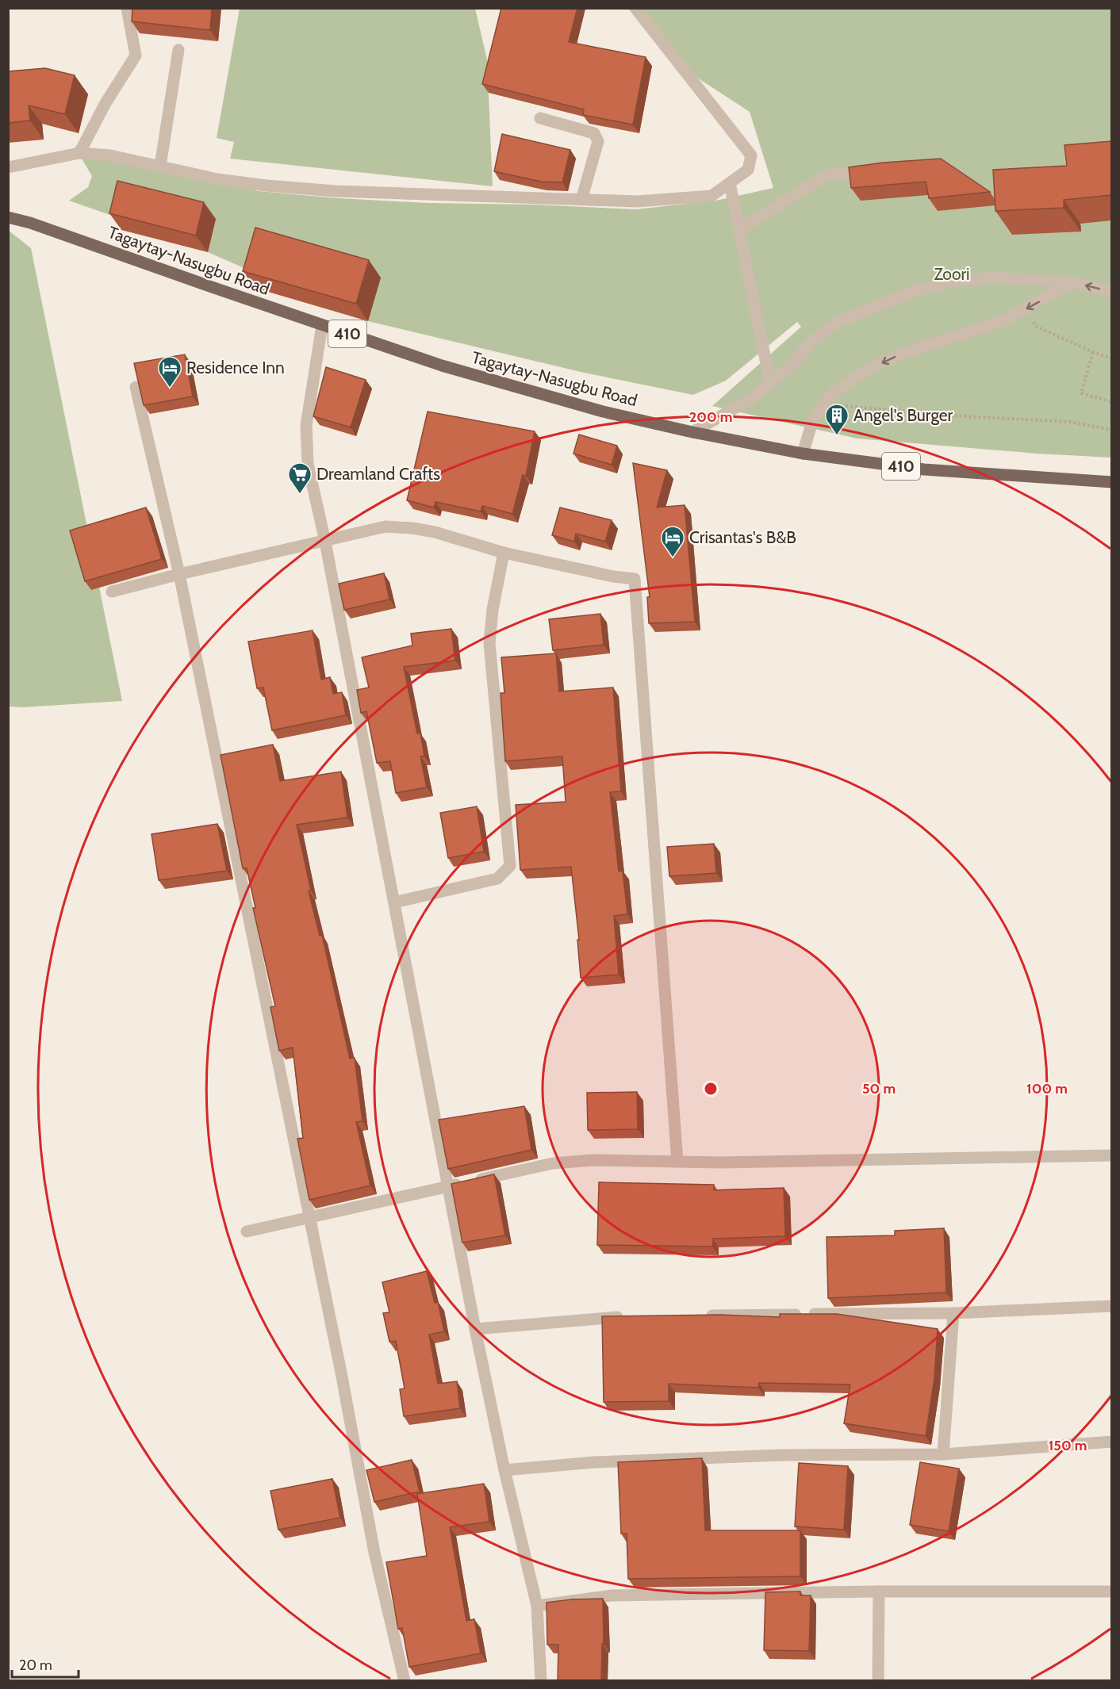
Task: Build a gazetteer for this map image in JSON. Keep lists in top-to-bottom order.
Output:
{
  "streets": {
    "main road": ["Tagaytay-Nasugbu Road", "410"]
  },
  "parks": ["Zoori"],
  "places": {
    "hotel": ["Residence Inn", "Crisantas's B&B"],
    "building": ["Angel's Burger"],
    "supermarket": ["Dreamland Crafts"]
  },
  "scale_bar": "20 m",
  "rings": [
    "200 m",
    "50 m",
    "100 m",
    "150 m"
  ]
}
